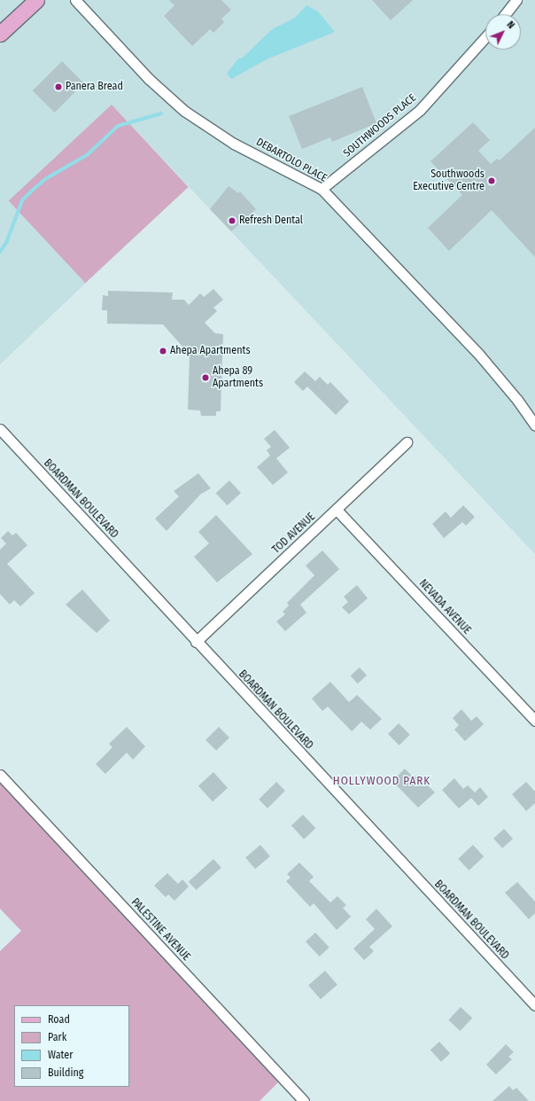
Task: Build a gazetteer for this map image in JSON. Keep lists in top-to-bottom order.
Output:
{
  "streets": {
    "street": [
      "SOUTHWOODS PLACE",
      "DEBARTOLO PLACE",
      "BOARDMAN BOULEVARD",
      "TOD AVENUE",
      "NEVADA AVENUE",
      "PALESTINE AVENUE"
    ]
  },
  "crossings": [
    ["SOUTHWOODS PLACE", "DEBARTOLO PLACE"],
    ["BOARDMAN BOULEVARD", "TOD AVENUE"],
    ["TOD AVENUE", "NEVADA AVENUE"]
  ],
  "districts": ["HOLLYWOOD PARK"],
  "places": [
    "Panera Bread",
    "Southwoods Executive Centre",
    "Refresh Dental",
    "Ahepa Apartments",
    "Ahepa 89 Apartments"
  ],
  "legend": [
    "Road",
    "Park",
    "Water",
    "Building"
  ],
  "north": "top right"
}
